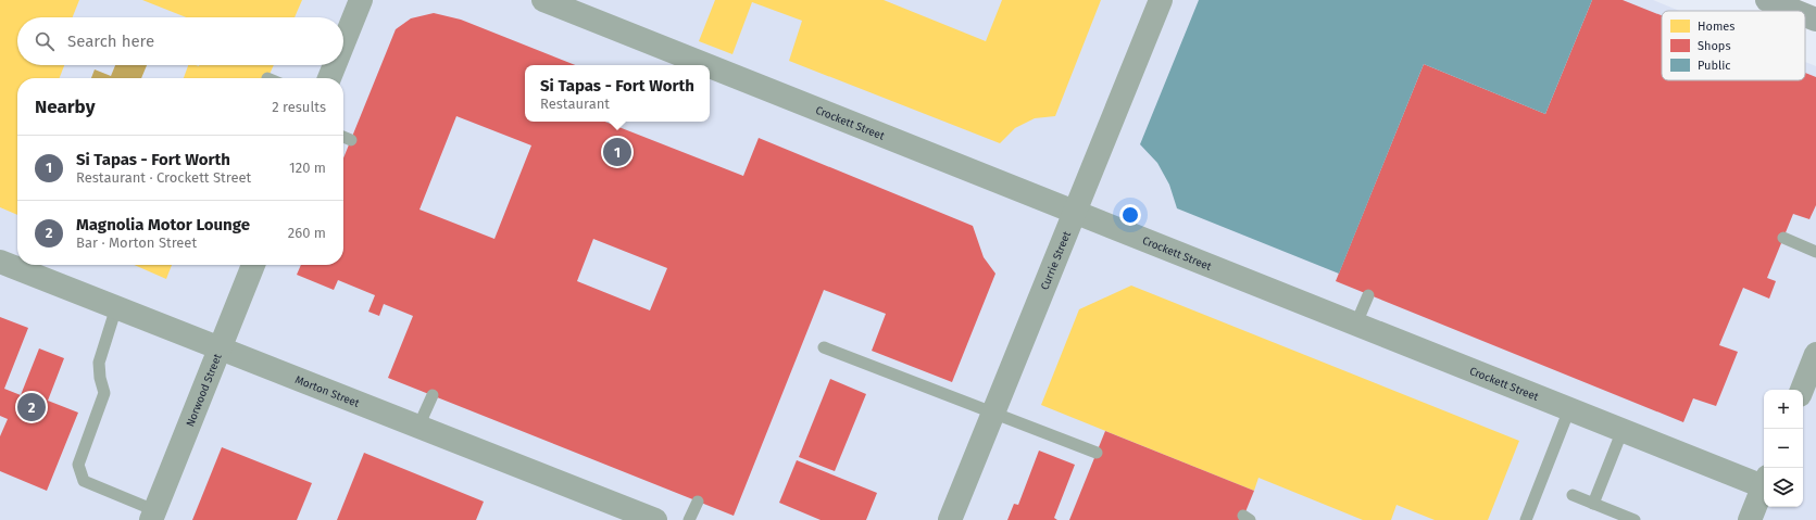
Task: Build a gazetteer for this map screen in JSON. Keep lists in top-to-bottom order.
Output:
{
  "streets": {
    "street": [
      "Crockett Street",
      "Currie Street",
      "Norwood Street",
      "Morton Street"
    ]
  },
  "crossings": [
    ["Crockett Street", "Currie Street"],
    ["Norwood Street", "Morton Street"]
  ],
  "legend": ["Homes", "Shops", "Public"],
  "page": {
    "search": "Search here",
    "popup": ["Si Tapas - Fort Worth", "Restaurant"],
    "heading": ["Nearby", "2 results"],
    "list": [
      {
        "mark": "1",
        "name": "Si Tapas - Fort Worth",
        "note": "Restaurant · Crockett Street",
        "value": "120 m"
      },
      {
        "mark": "2",
        "name": "Magnolia Motor Lounge",
        "note": "Bar · Morton Street",
        "value": "260 m"
      }
    ],
    "pins": ["1", "2"],
    "map_buttons": ["+", "−"]
  }
}
